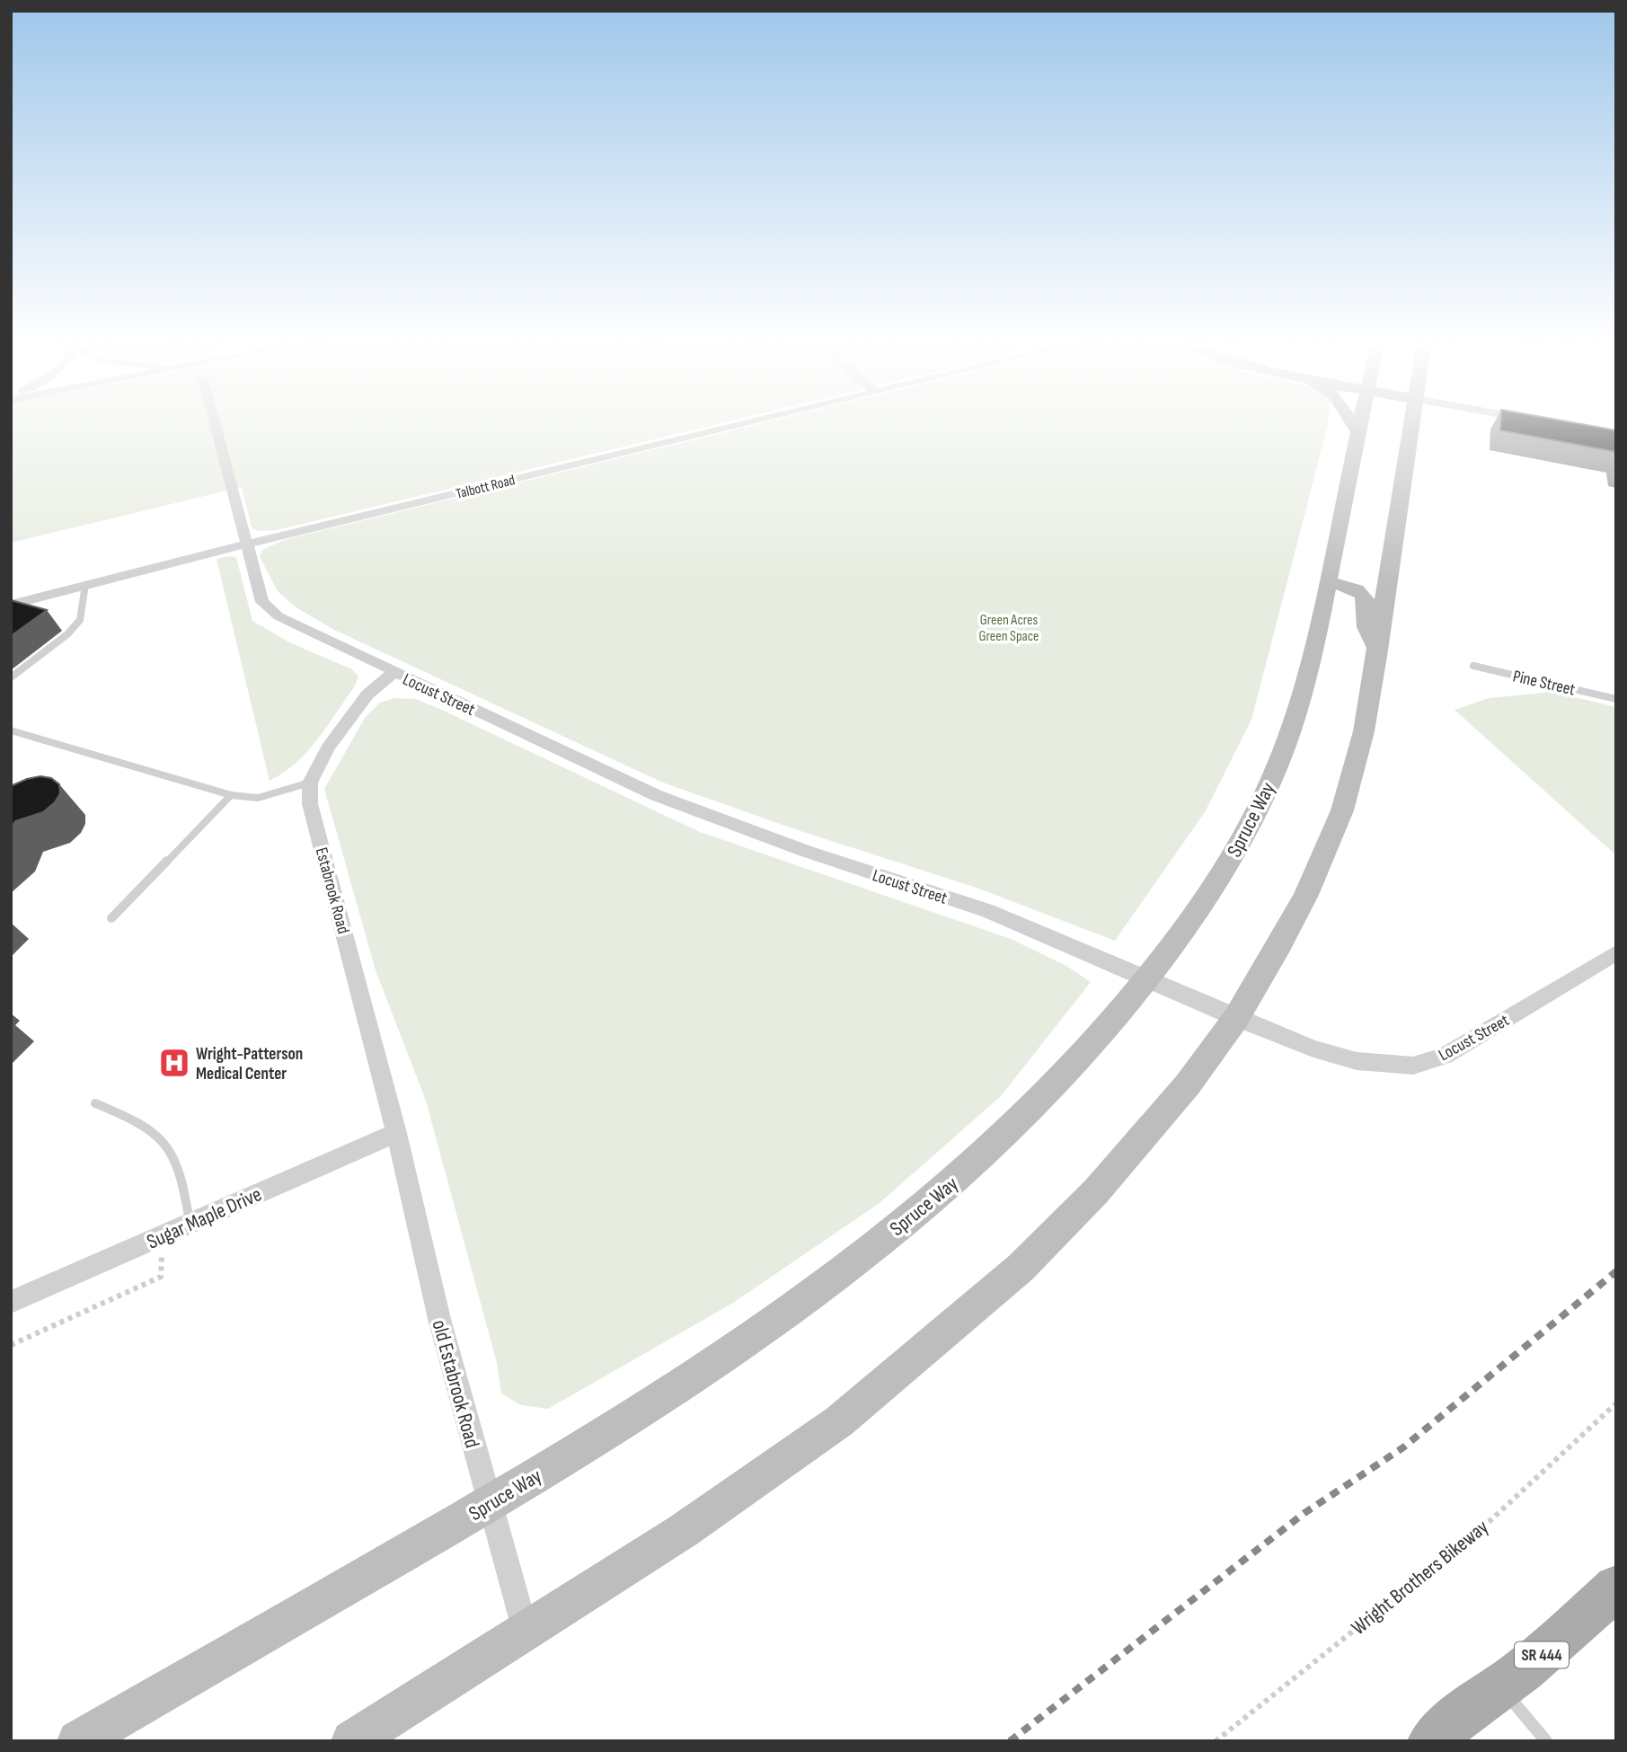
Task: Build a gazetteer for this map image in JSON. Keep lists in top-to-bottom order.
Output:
{
  "streets": {
    "main road": ["SR 444"],
    "street": [
      "Talbott Road",
      "Locust Street",
      "Spruce Way",
      "Estabrook Road",
      "Sugar Maple Drive",
      "old Estabrook Road"
    ],
    "lane": ["Pine Street"],
    "path": ["Wright Brothers Bikeway"]
  },
  "crossings": [
    ["Talbott Road", "Locust Street"],
    ["Locust Street", "Spruce Way"],
    ["Spruce Way", "old Estabrook Road"],
    ["Estabrook Road", "Sugar Maple Drive"],
    ["Estabrook Road", "old Estabrook Road"],
    ["Sugar Maple Drive", "old Estabrook Road"]
  ],
  "parks": ["Green Acres Green Space"],
  "places": {
    "hospital": ["Wright-Patterson Medical Center"]
  }
}
